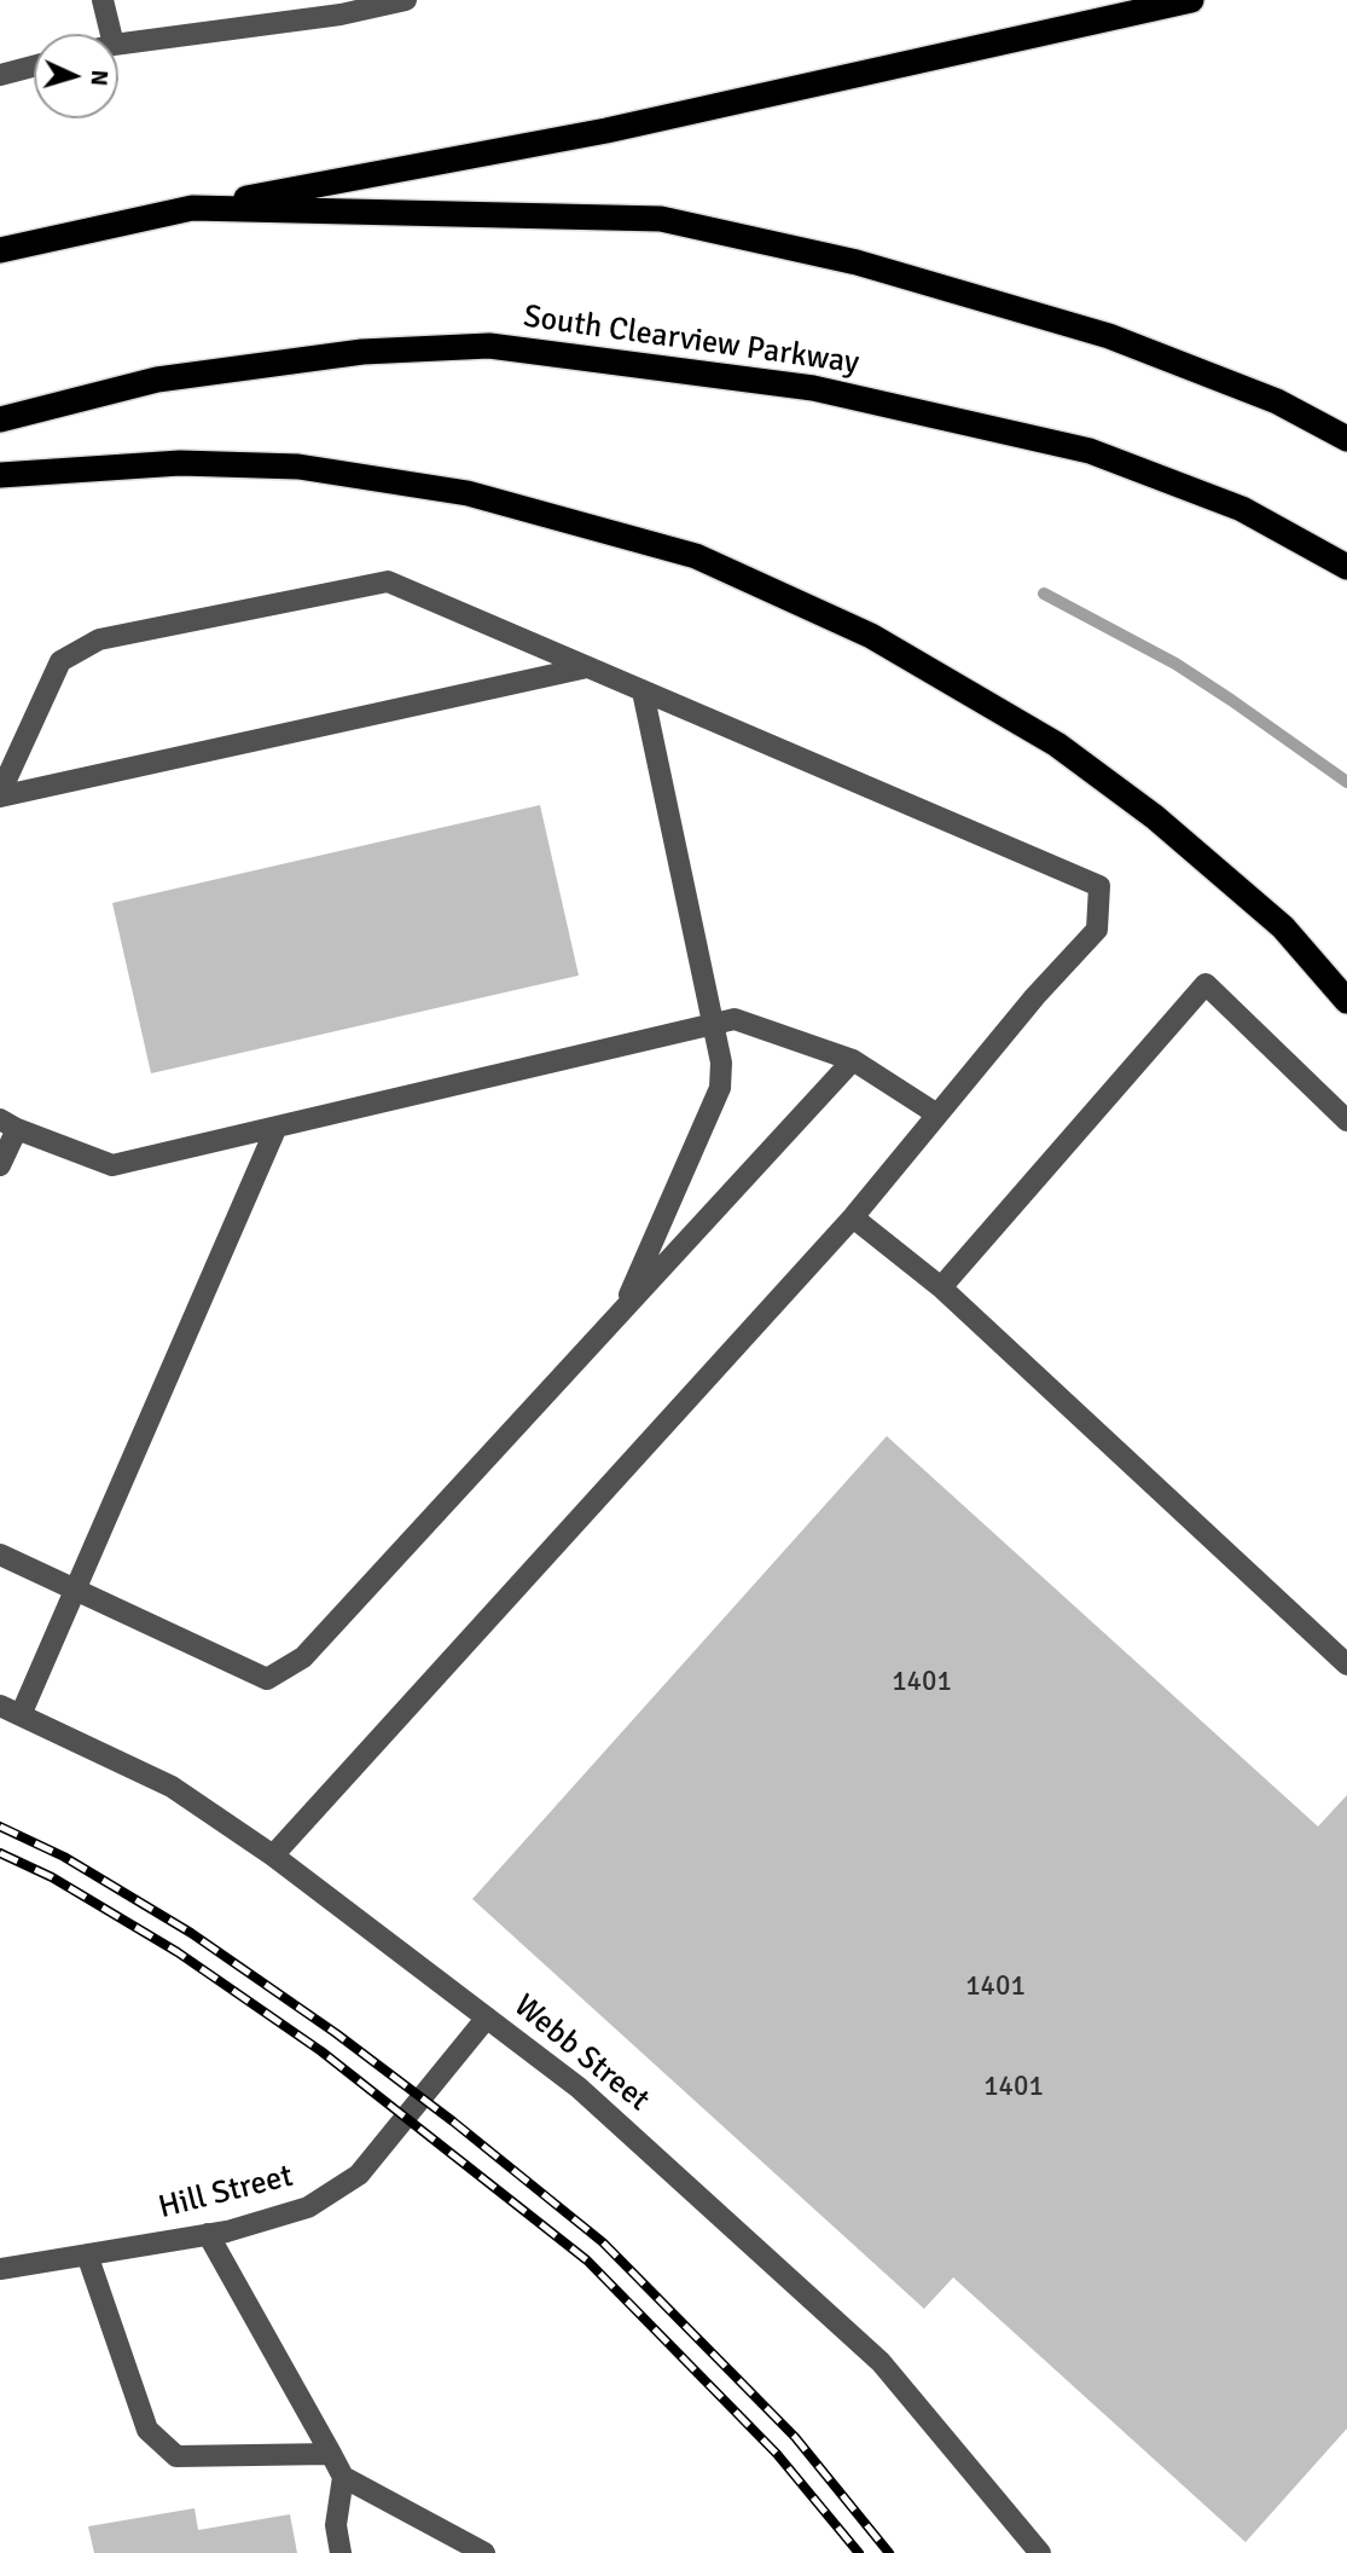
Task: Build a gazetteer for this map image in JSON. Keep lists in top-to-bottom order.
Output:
{
  "streets": {
    "highway": ["South Clearview Parkway"],
    "street": ["Webb Street", "Hill Street"]
  },
  "crossings": [
    ["Webb Street", "Hill Street"]
  ],
  "house_numbers": ["1401", "1401", "1401"],
  "north": "right"
}
